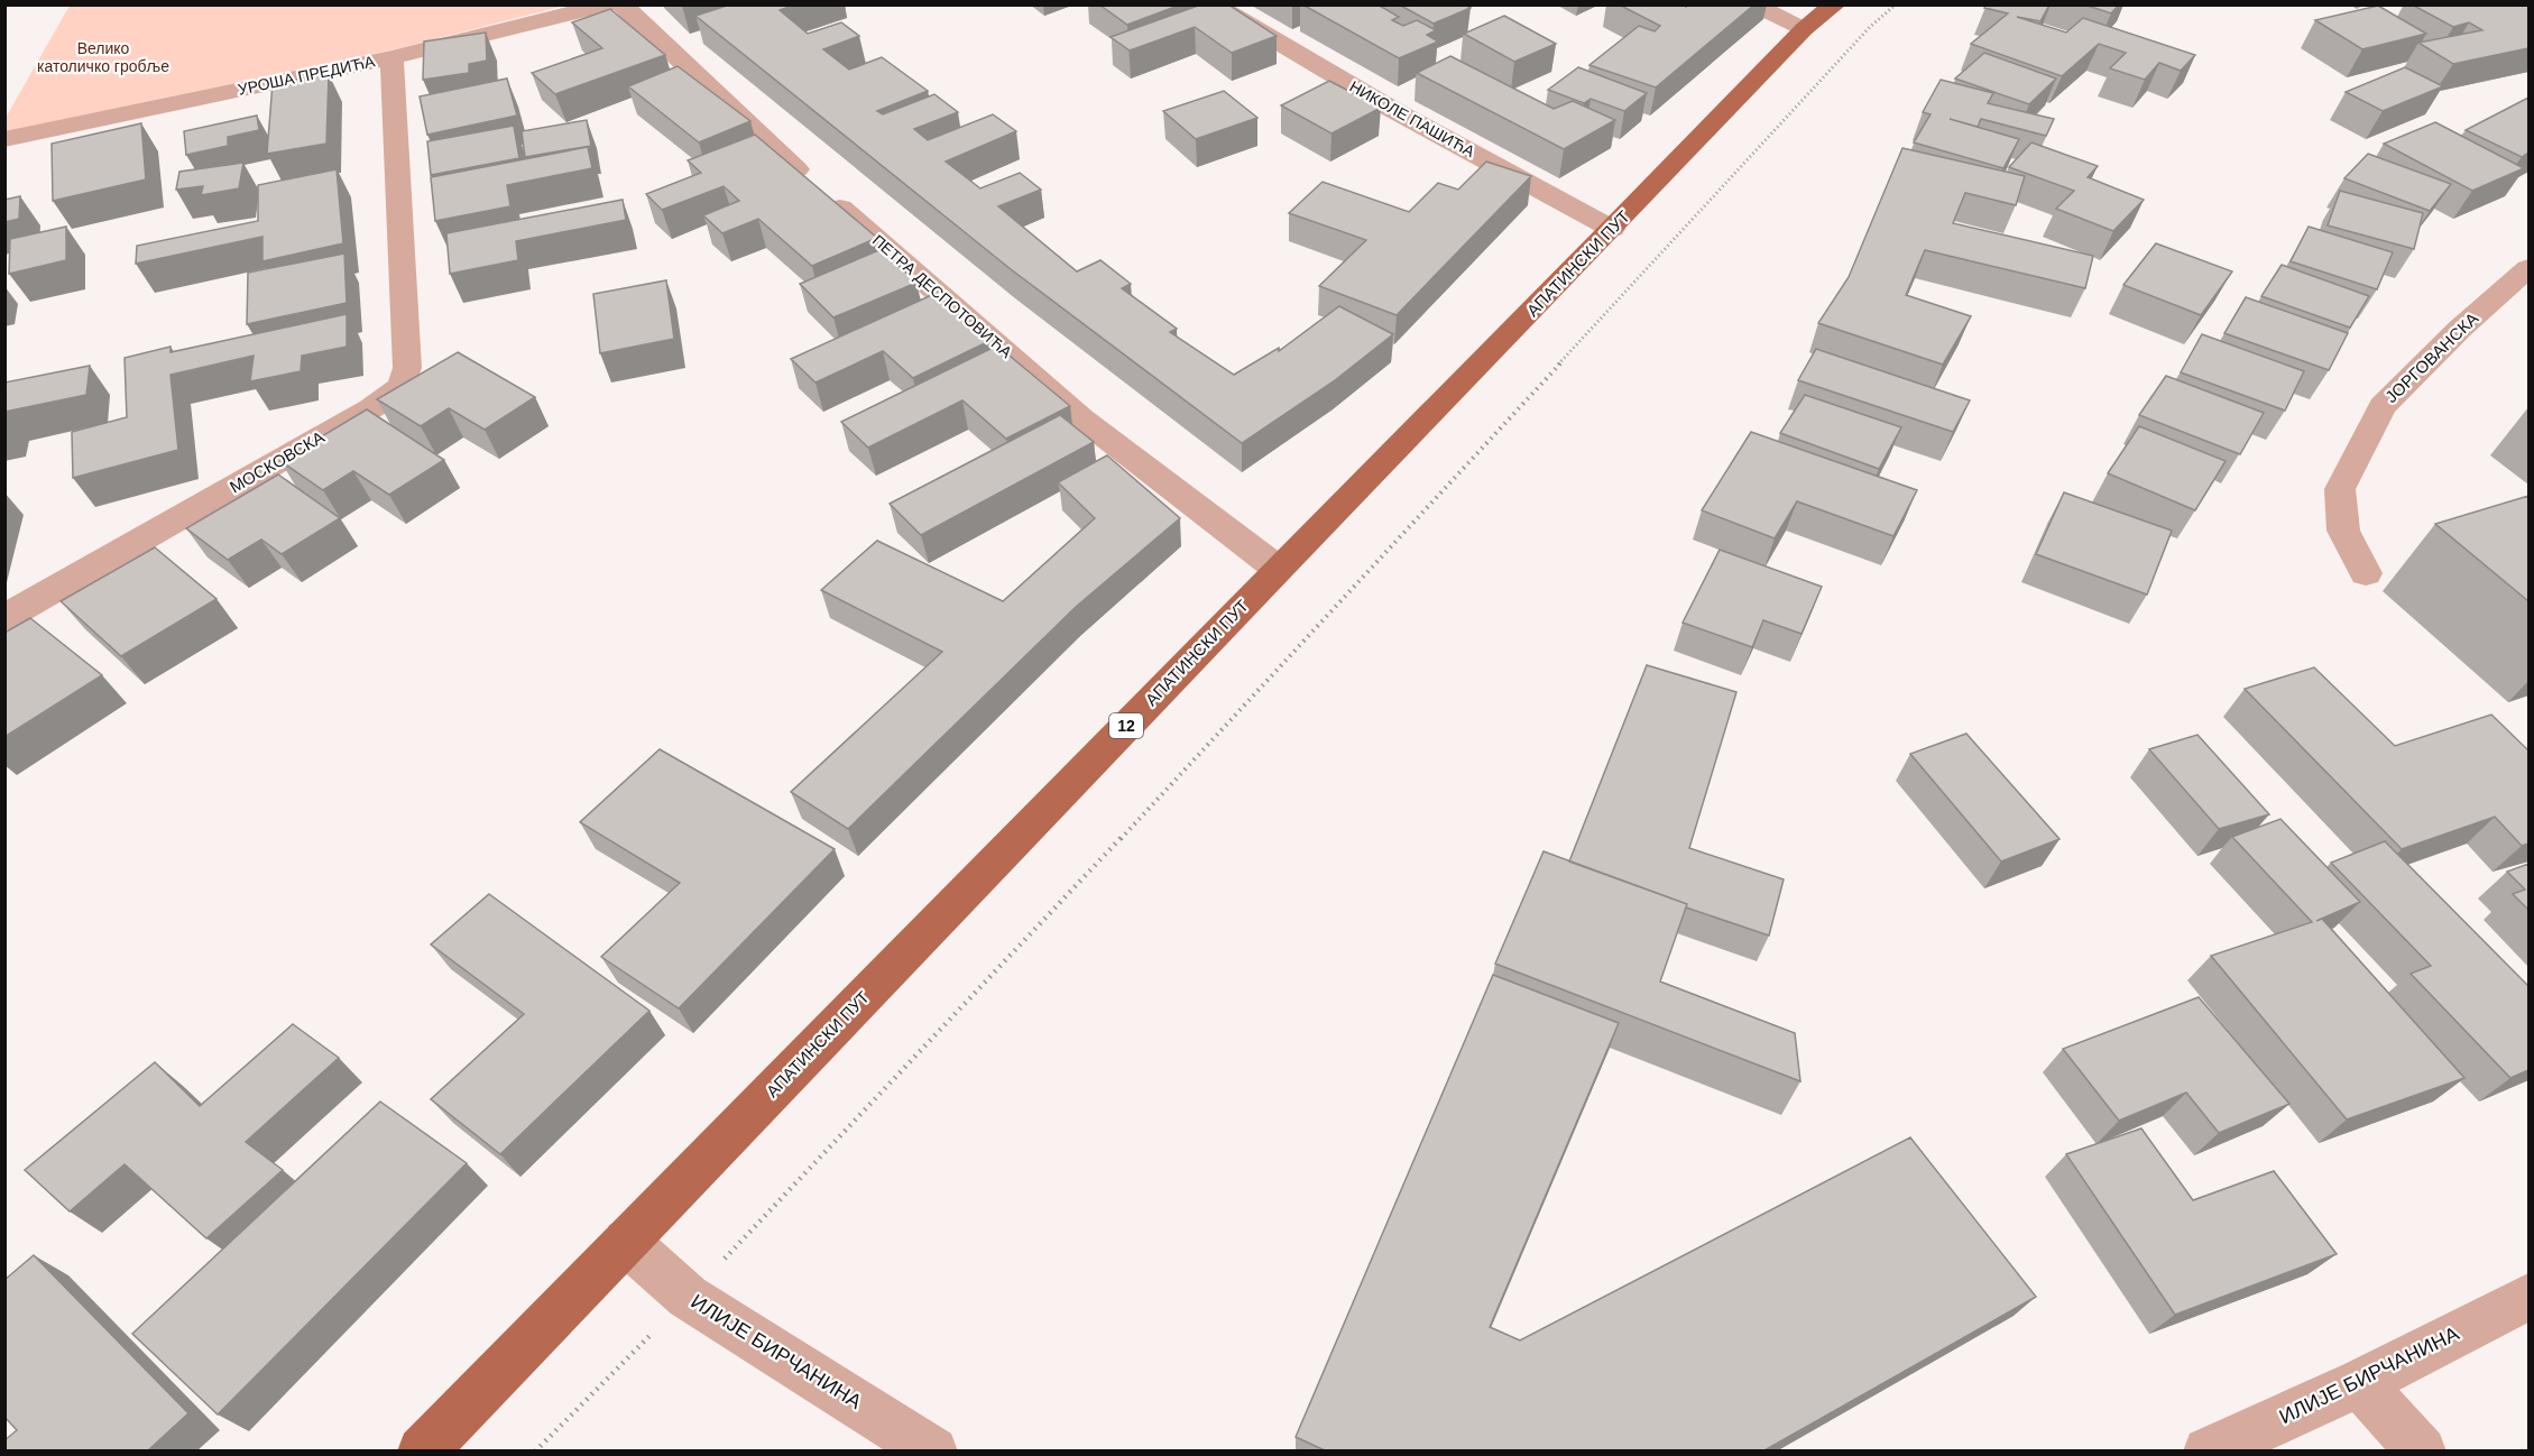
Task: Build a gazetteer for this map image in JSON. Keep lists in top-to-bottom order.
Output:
{
  "streets": {
    "main road": ["АПАТИНСКИ ПУТ", "12"],
    "street": [
      "УРОША ПРЕДИЋА",
      "НИКОЛЕ ПАШИЋА",
      "ПЕТРА ДЕСПОТОВИЋА",
      "ЈОРГОВАНСКА",
      "МОСКОВСКА",
      "ИЛИЈЕ БИРЧАНИНА"
    ]
  },
  "crossings": [
    ["УРОША ПРЕДИЋА", "МОСКОВСКА"],
    ["НИКОЛЕ ПАШИЋА", "АПАТИНСКИ ПУТ"],
    ["АПАТИНСКИ ПУТ", "ПЕТРА ДЕСПОТОВИЋА"],
    ["АПАТИНСКИ ПУТ", "ИЛИЈЕ БИРЧАНИНА"]
  ],
  "parks": ["Велико католичко гробље"]
}
